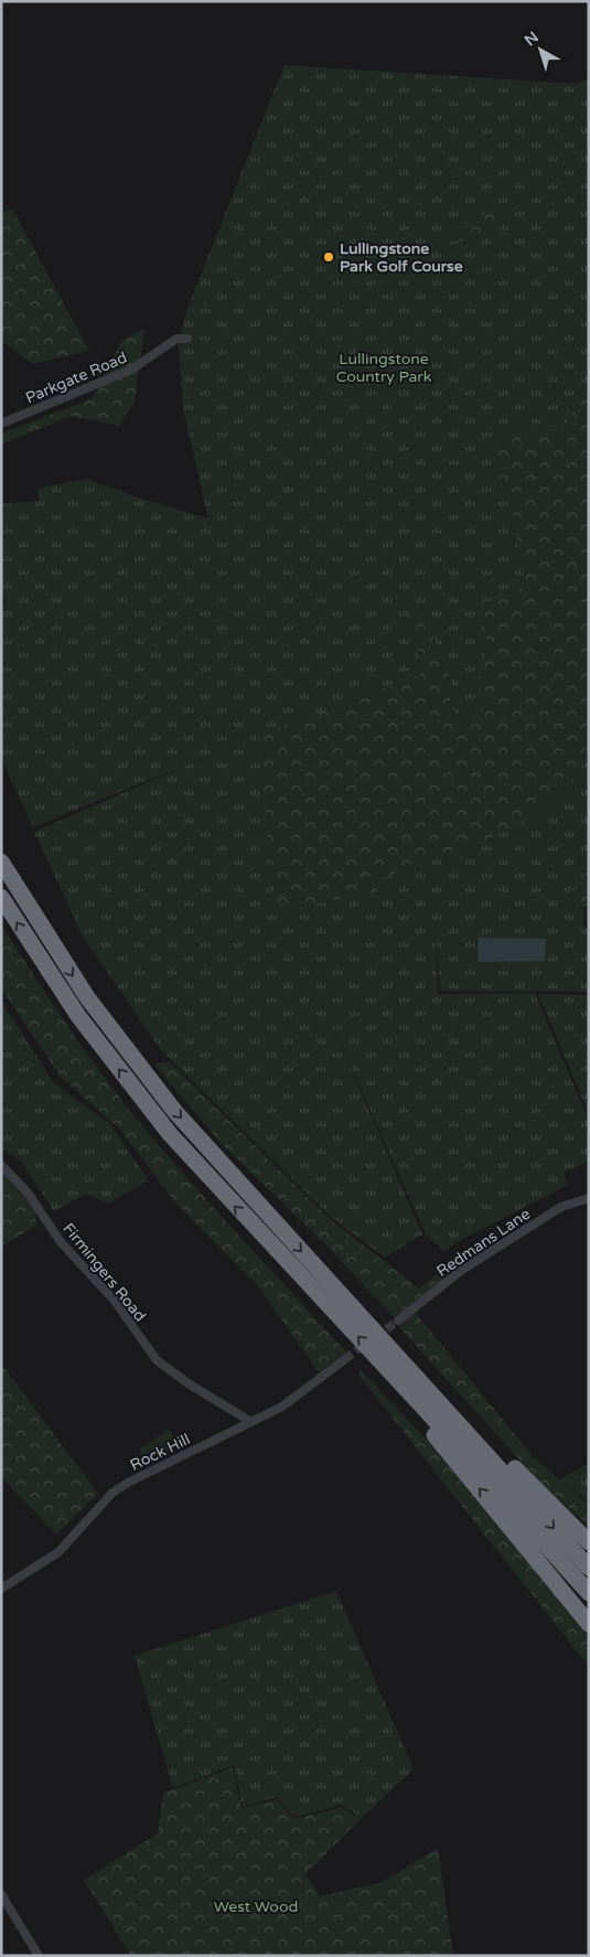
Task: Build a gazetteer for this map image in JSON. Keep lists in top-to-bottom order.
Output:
{
  "streets": {
    "street": [
      "Parkgate Road",
      "Redmans Lane",
      "Firmingers Road",
      "Rock Hill"
    ]
  },
  "crossings": [
    ["Firmingers Road", "Rock Hill"]
  ],
  "parks": ["Lullingstone Country Park", "West Wood"],
  "places": ["Lullingstone Park Golf Course"],
  "north": "top left"
}
